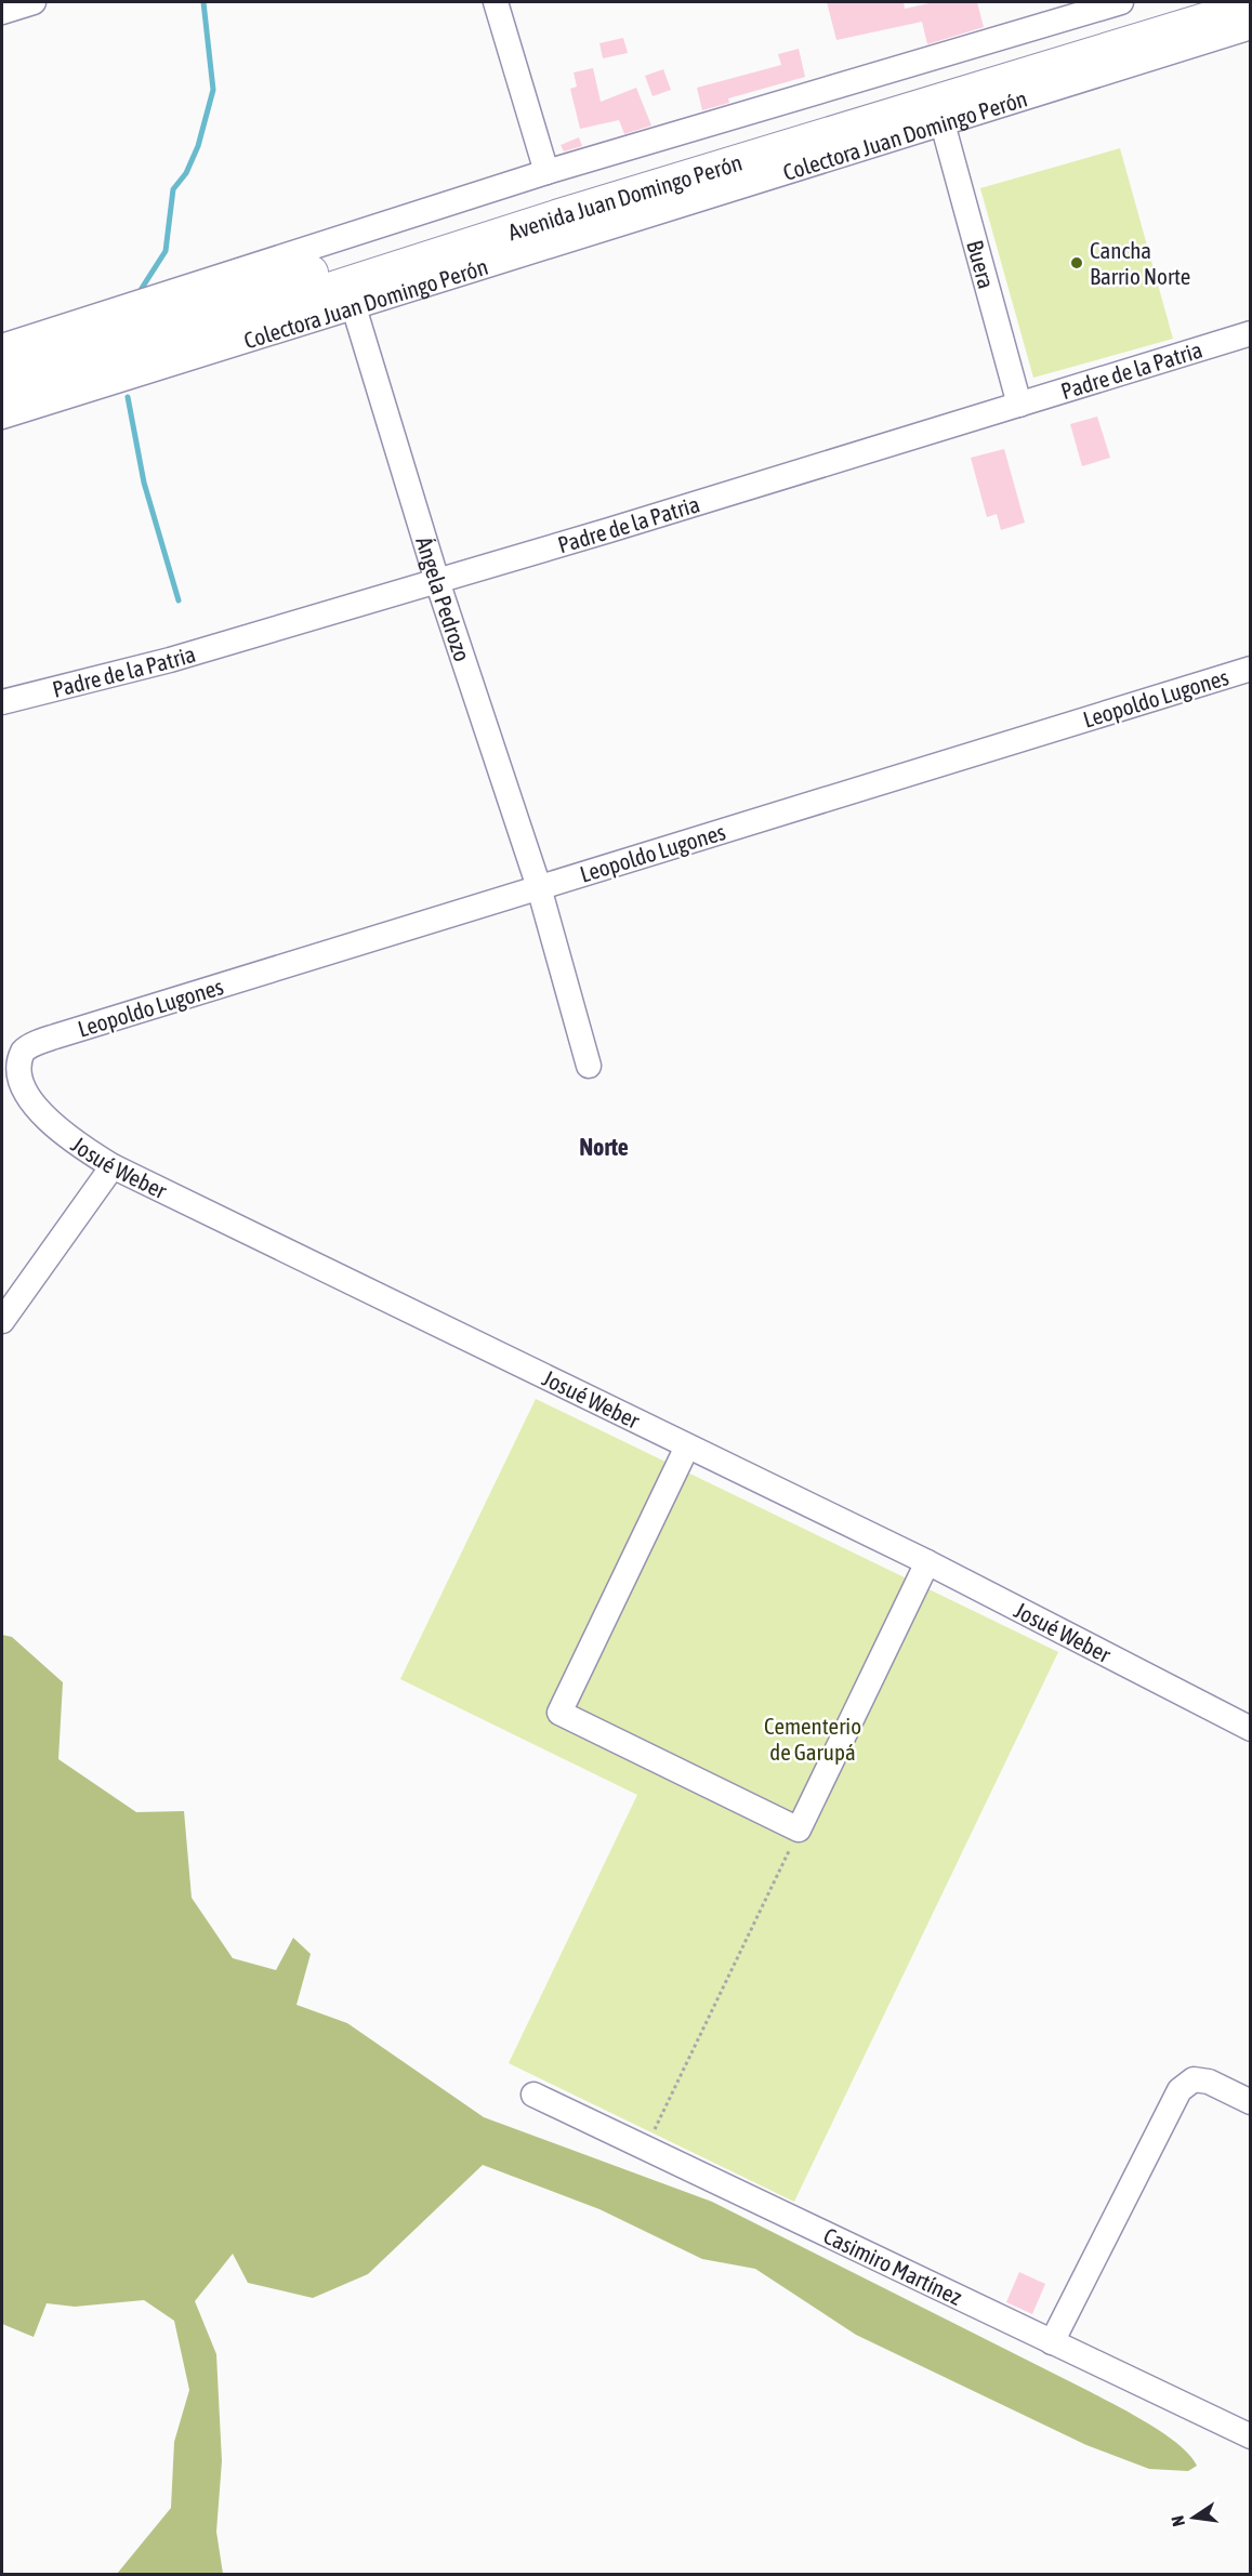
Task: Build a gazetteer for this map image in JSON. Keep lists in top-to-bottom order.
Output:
{
  "streets": {
    "main road": ["Avenida Juan Domingo Perón"],
    "street": [
      "Colectora Juan Domingo Perón",
      "Buera",
      "Padre de la Patria",
      "Ángela Pedrozo",
      "Leopoldo Lugones",
      "Josué Weber",
      "Casimiro Martínez"
    ]
  },
  "crossings": [
    ["Colectora Juan Domingo Perón", "Buera"],
    ["Colectora Juan Domingo Perón", "Ángela Pedrozo"],
    ["Buera", "Padre de la Patria"],
    ["Padre de la Patria", "Ángela Pedrozo"],
    ["Ángela Pedrozo", "Leopoldo Lugones"],
    ["Leopoldo Lugones", "Josué Weber"]
  ],
  "districts": ["Norte"],
  "parks": ["Cementerio de Garupá"],
  "places": ["Cancha Barrio Norte"],
  "north": "left"
}
